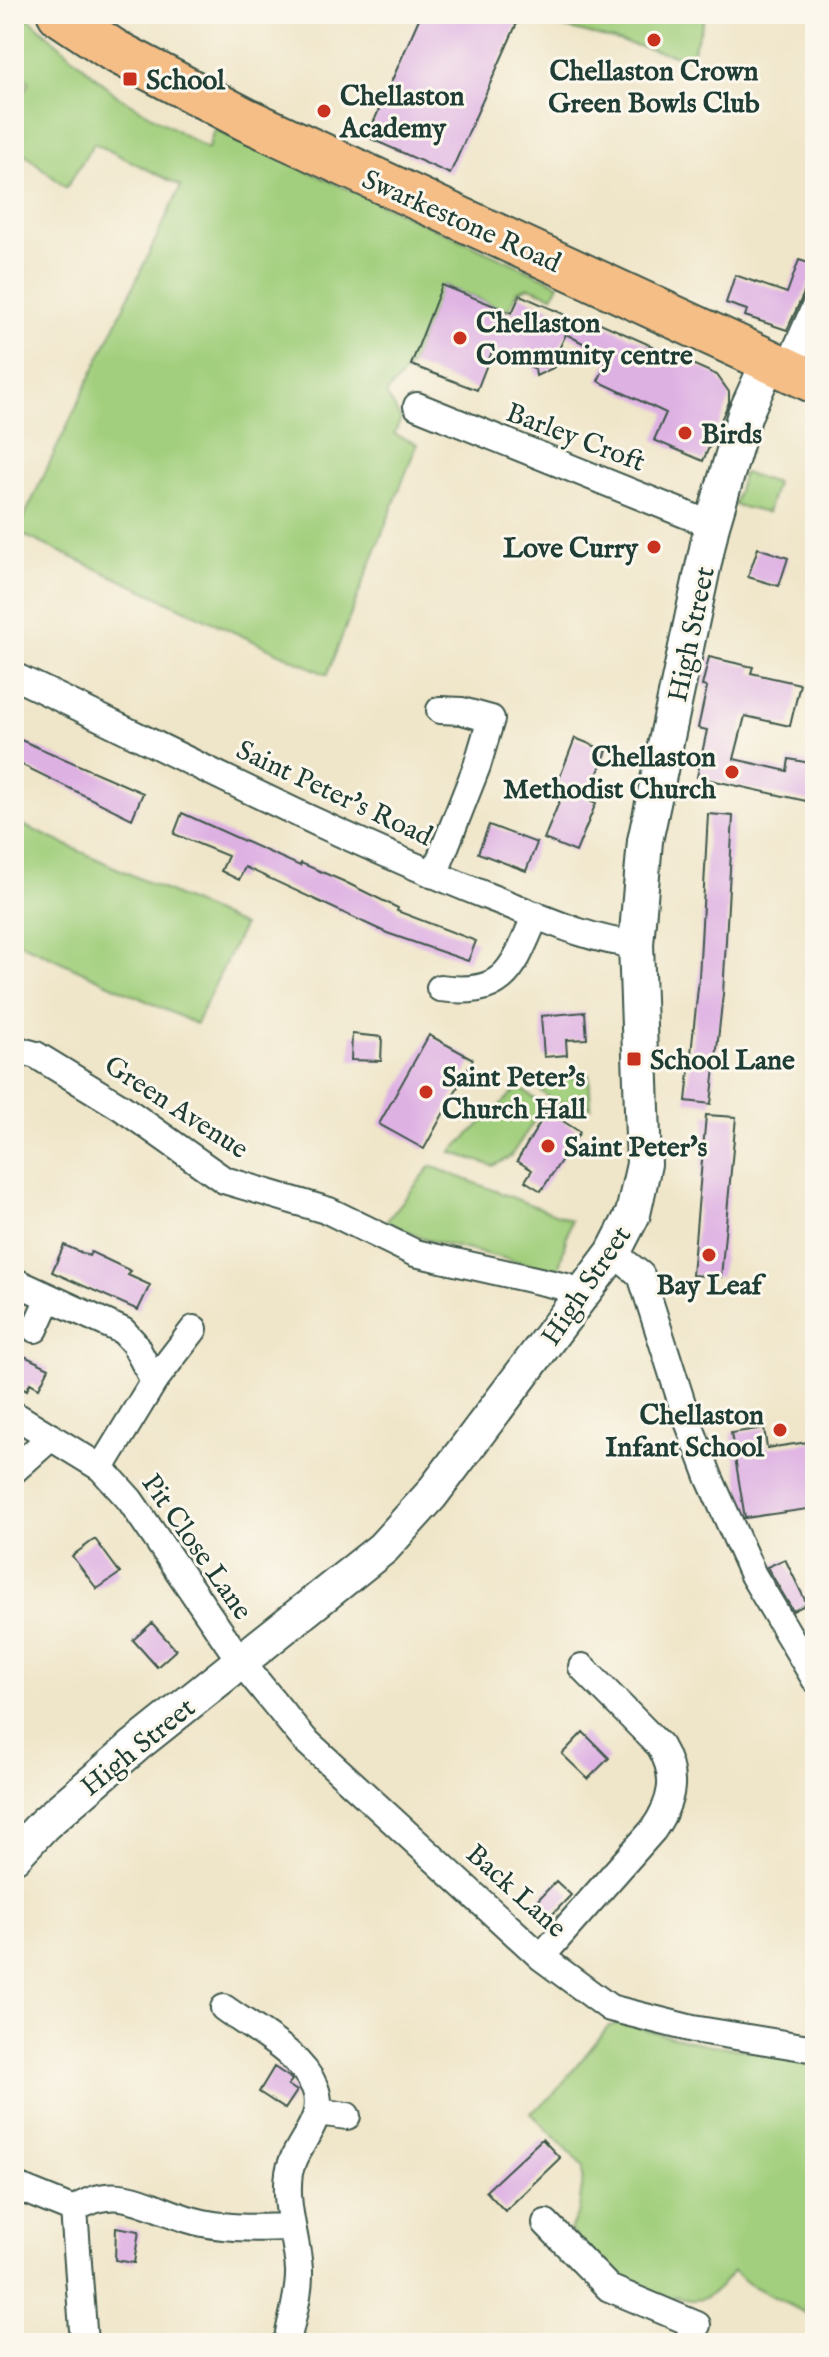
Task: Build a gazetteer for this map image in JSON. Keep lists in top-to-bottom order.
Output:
{
  "streets": {
    "main road": ["Swarkestone Road"],
    "street": [
      "Barley Croft",
      "High Street",
      "Saint Peter's Road",
      "Green Avenue",
      "Pit Close Lane",
      "Back Lane"
    ]
  },
  "crossings": [
    ["Swarkestone Road", "High Street"],
    ["Barley Croft", "High Street"],
    ["High Street", "Saint Peter's Road"],
    ["High Street", "Green Avenue"],
    ["High Street", "Pit Close Lane"],
    ["High Street", "Back Lane"],
    ["Pit Close Lane", "Back Lane"]
  ],
  "places": {
    "other": [
      "Chellaston Crown Green Bowls Club",
      "Chellaston Academy",
      "Chellaston Community centre",
      "Birds",
      "Love Curry",
      "Chellaston Methodist Church",
      "Saint Peter's Church Hall",
      "Saint Peter's",
      "Bay Leaf",
      "Chellaston Infant School"
    ],
    "transit": ["School", "School Lane"]
  }
}
